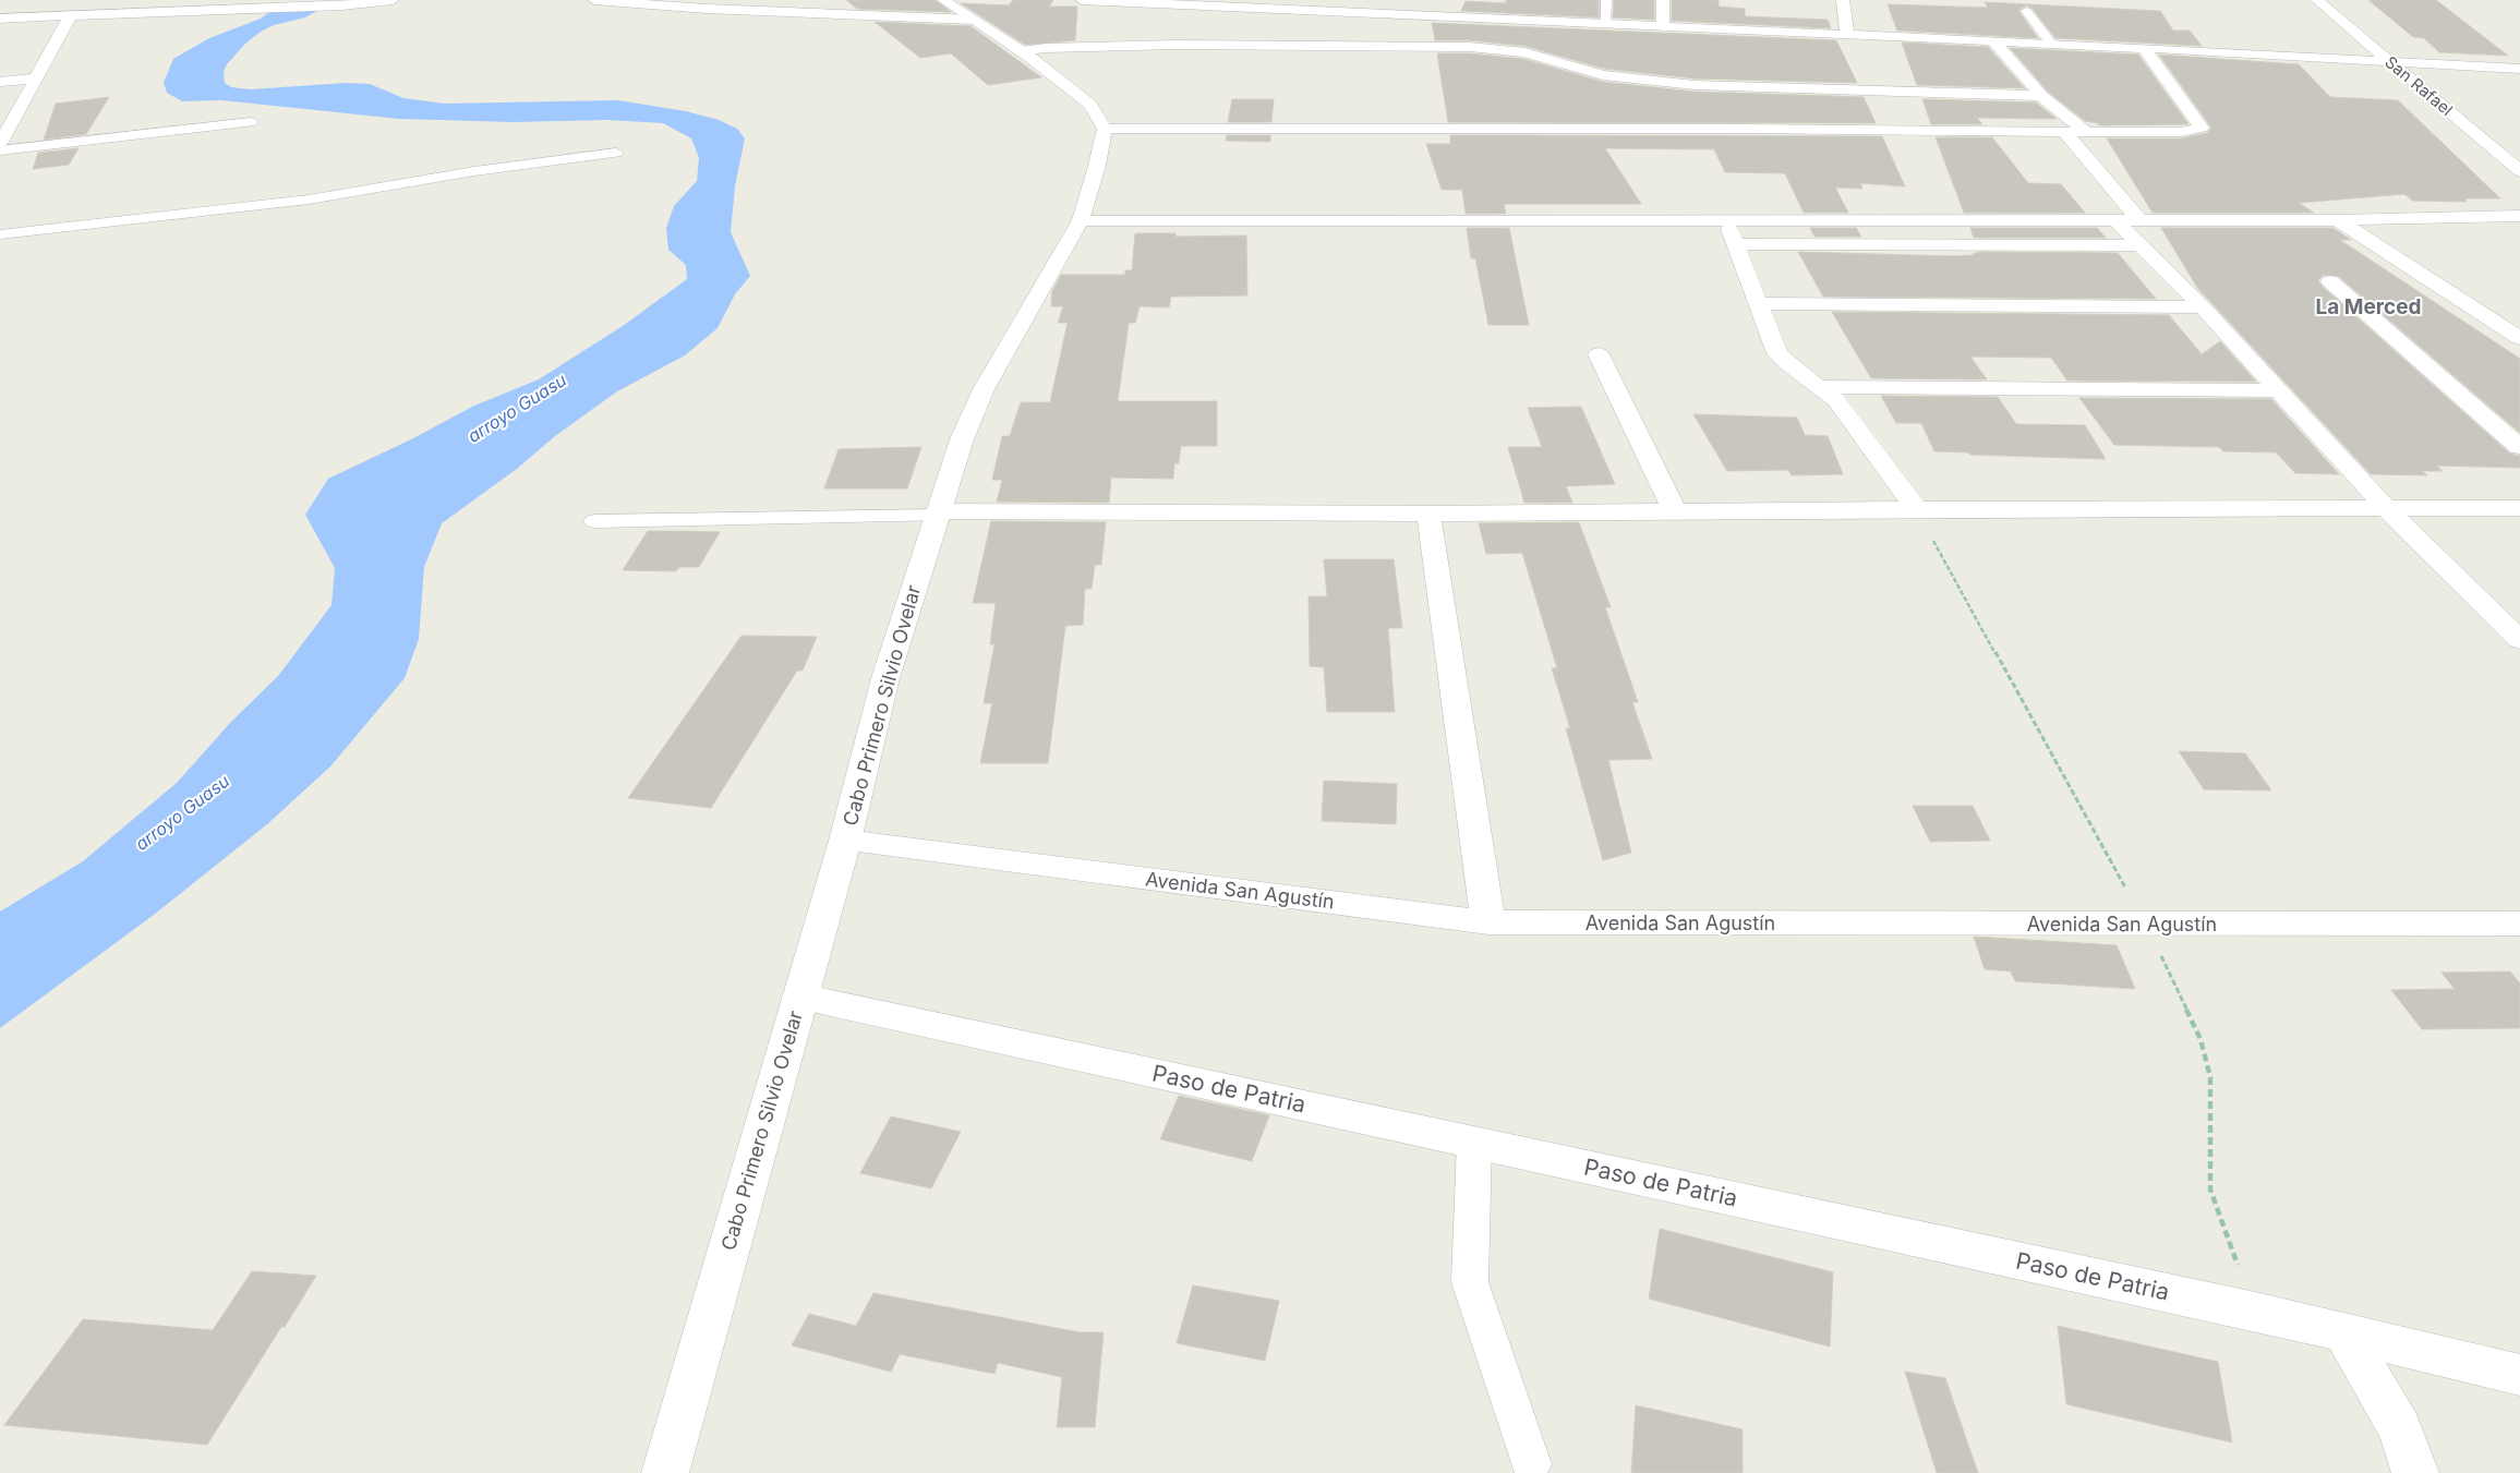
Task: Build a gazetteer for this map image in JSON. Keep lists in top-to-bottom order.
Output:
{
  "streets": {
    "street": [
      "San Rafael",
      "Cabo Primero Silvio Ovelar",
      "Avenida San Agustín",
      "Paso de Patria"
    ]
  },
  "crossings": [
    ["Cabo Primero Silvio Ovelar", "Avenida San Agustín"],
    ["Cabo Primero Silvio Ovelar", "Paso de Patria"]
  ],
  "districts": ["La Merced"],
  "water": ["arroyo Guasu"]
}
